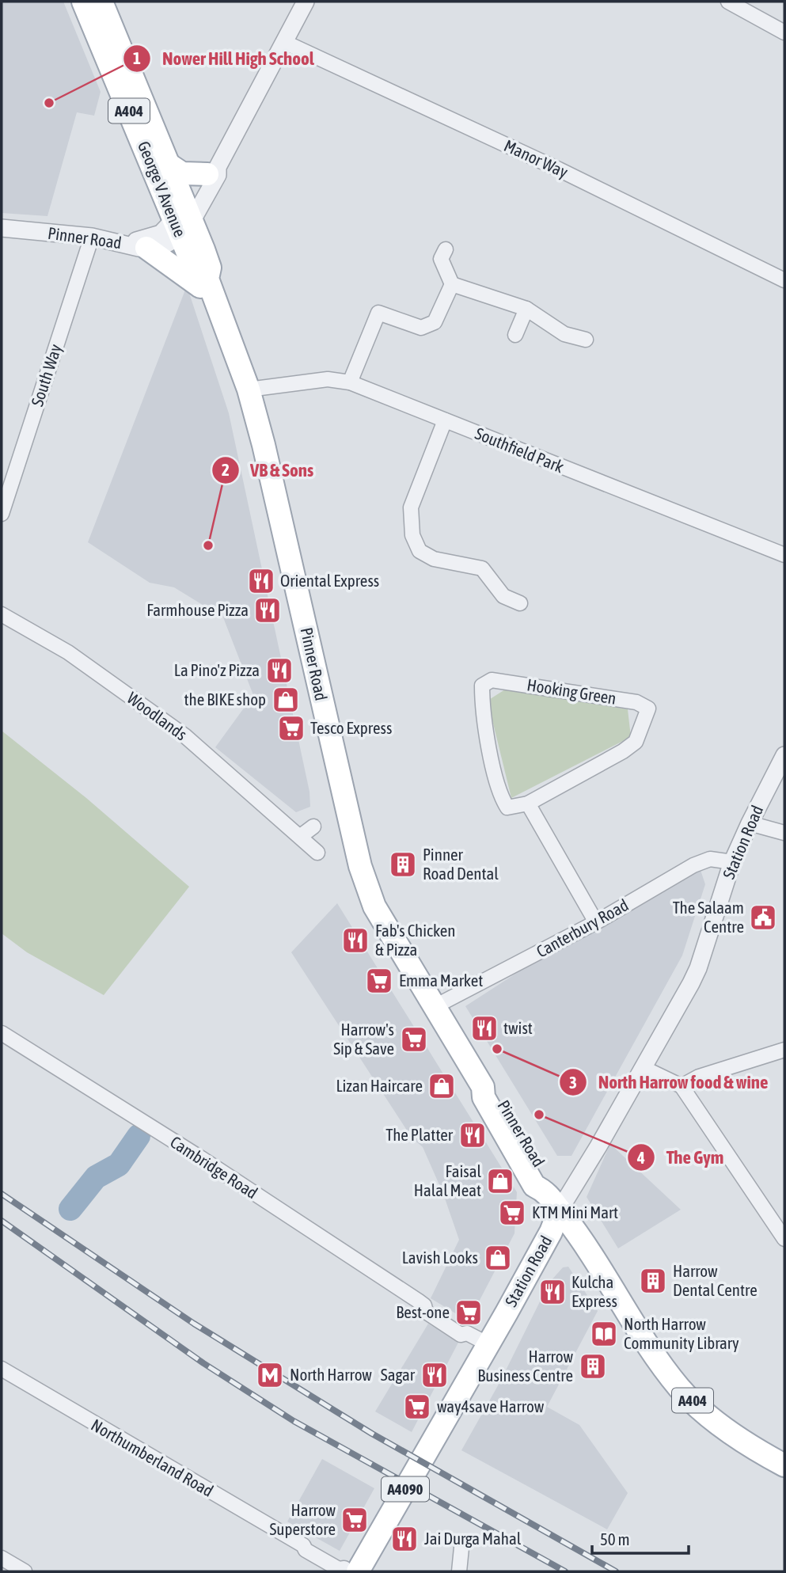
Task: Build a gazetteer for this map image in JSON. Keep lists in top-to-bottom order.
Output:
{
  "streets": {
    "main road": [
      "A404",
      "George V Avenue",
      "Pinner Road",
      "Station Road",
      "A4090"
    ],
    "street": [
      "Manor Way",
      "South Way",
      "Southfield Park",
      "Hooking Green",
      "Woodlands",
      "Canterbury Road",
      "Cambridge Road",
      "Northumberland Road"
    ]
  },
  "crossings": [
    ["George V Avenue", "Pinner Road"],
    ["Pinner Road", "South Way"],
    ["Pinner Road", "Southfield Park"],
    ["Pinner Road", "Station Road"],
    ["Pinner Road", "Canterbury Road"],
    ["Station Road", "Canterbury Road"],
    ["Station Road", "Cambridge Road"],
    ["Station Road", "Northumberland Road"]
  ],
  "places": {
    "other": [
      "Nower Hill High School",
      "VB & Sons",
      "North Harrow food & wine",
      "The Gym"
    ],
    "restaurant": [
      "Oriental Express",
      "Farmhouse Pizza",
      "La Pino'z Pizza",
      "Fab's Chicken & Pizza",
      "twist",
      "The Platter",
      "Kulcha Express",
      "Sagar",
      "Jai Durga Mahal"
    ],
    "shop": [
      "the BIKE shop",
      "Lizan Haircare",
      "Faisal Halal Meat",
      "Lavish Looks"
    ],
    "supermarket": [
      "Tesco Express",
      "Emma Market",
      "Harrow's Sip & Save",
      "KTM Mini Mart",
      "Best-one",
      "way4save Harrow",
      "Harrow Superstore"
    ],
    "building": ["Pinner Road Dental", "Harrow Dental Centre", "Harrow Business Centre"],
    "public building": ["The Salaam Centre"],
    "library": ["North Harrow Community Library"],
    "metro station": ["North Harrow"]
  },
  "scale_bar": "50 m"
}
